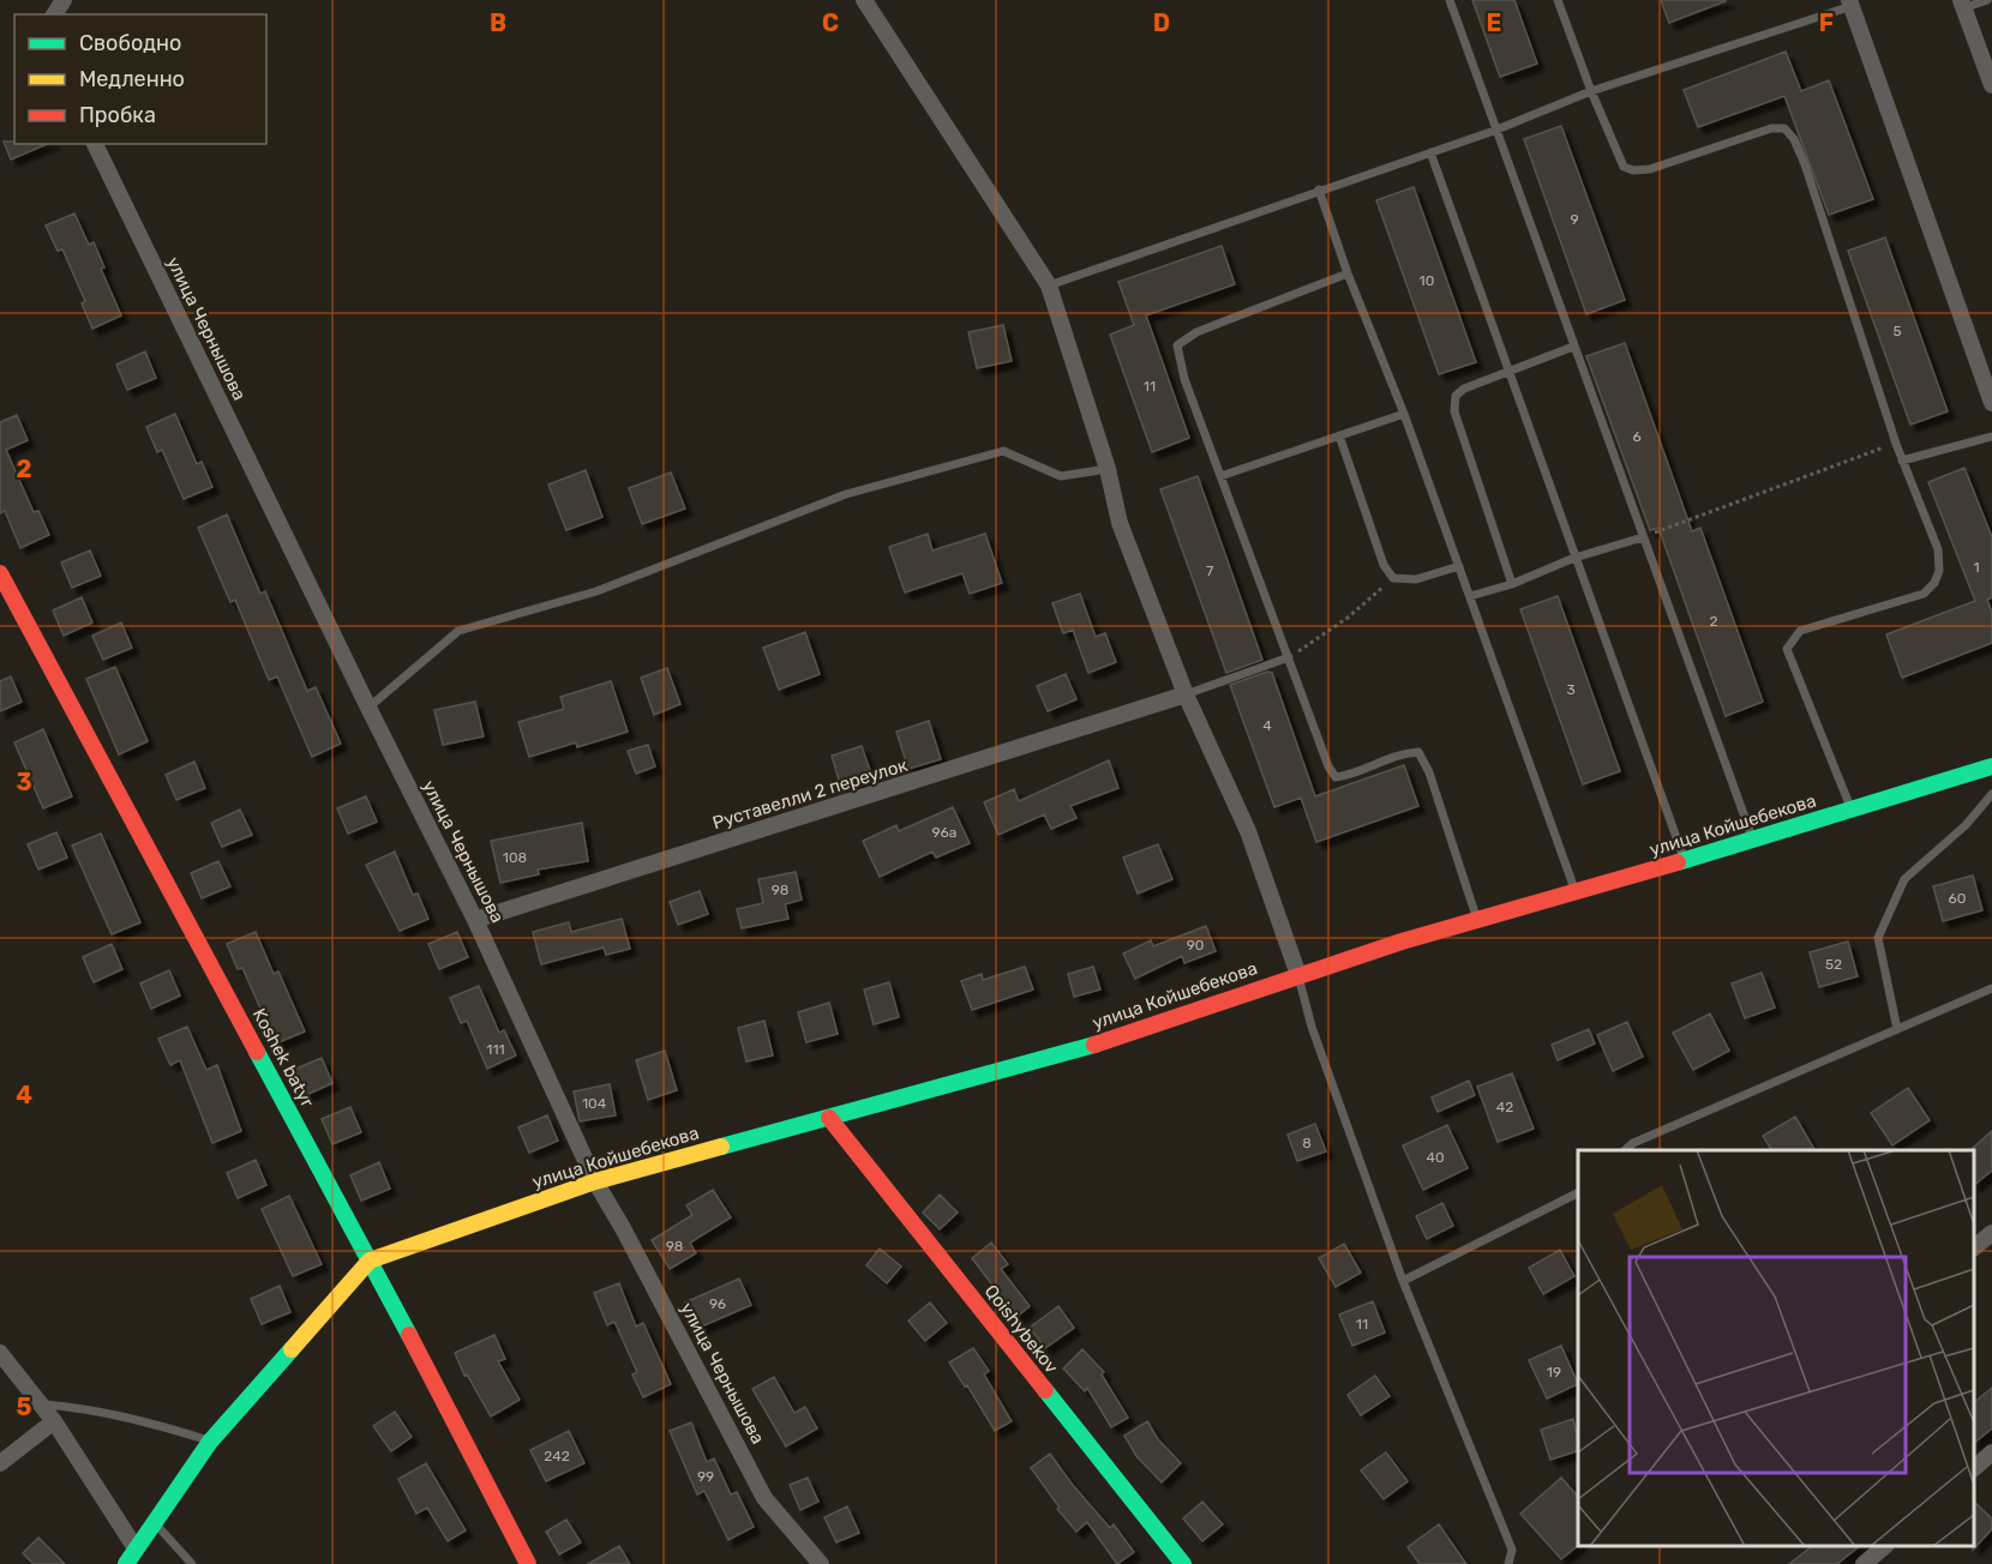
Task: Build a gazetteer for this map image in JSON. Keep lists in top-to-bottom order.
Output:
{
  "streets": {
    "street": [
      "улица Чернышова",
      "Руставелли 2 переулок",
      "улица Койшебекова",
      "Koshek batyr",
      "Qoishybekov"
    ]
  },
  "crossings": [
    ["улица Чернышова", "Руставелли 2 переулок"],
    ["улица Чернышова", "улица Койшебекова"],
    ["улица Койшебекова", "Koshek batyr"],
    ["улица Койшебекова", "Qoishybekov"]
  ],
  "house_numbers": [
    "9",
    "10",
    "5",
    "11",
    "6",
    "1",
    "7",
    "2",
    "3",
    "4",
    "96а",
    "108",
    "98",
    "60",
    "90",
    "52",
    "111",
    "104",
    "42",
    "8",
    "40",
    "98",
    "96",
    "11",
    "19",
    "242",
    "99"
  ],
  "legend": ["Свободно", "Медленно", "Пробка"],
  "grid": {
    "columns": [
      "B",
      "C",
      "D",
      "E",
      "F"
    ],
    "rows": [
      "2",
      "3",
      "4",
      "5"
    ]
  }
}
